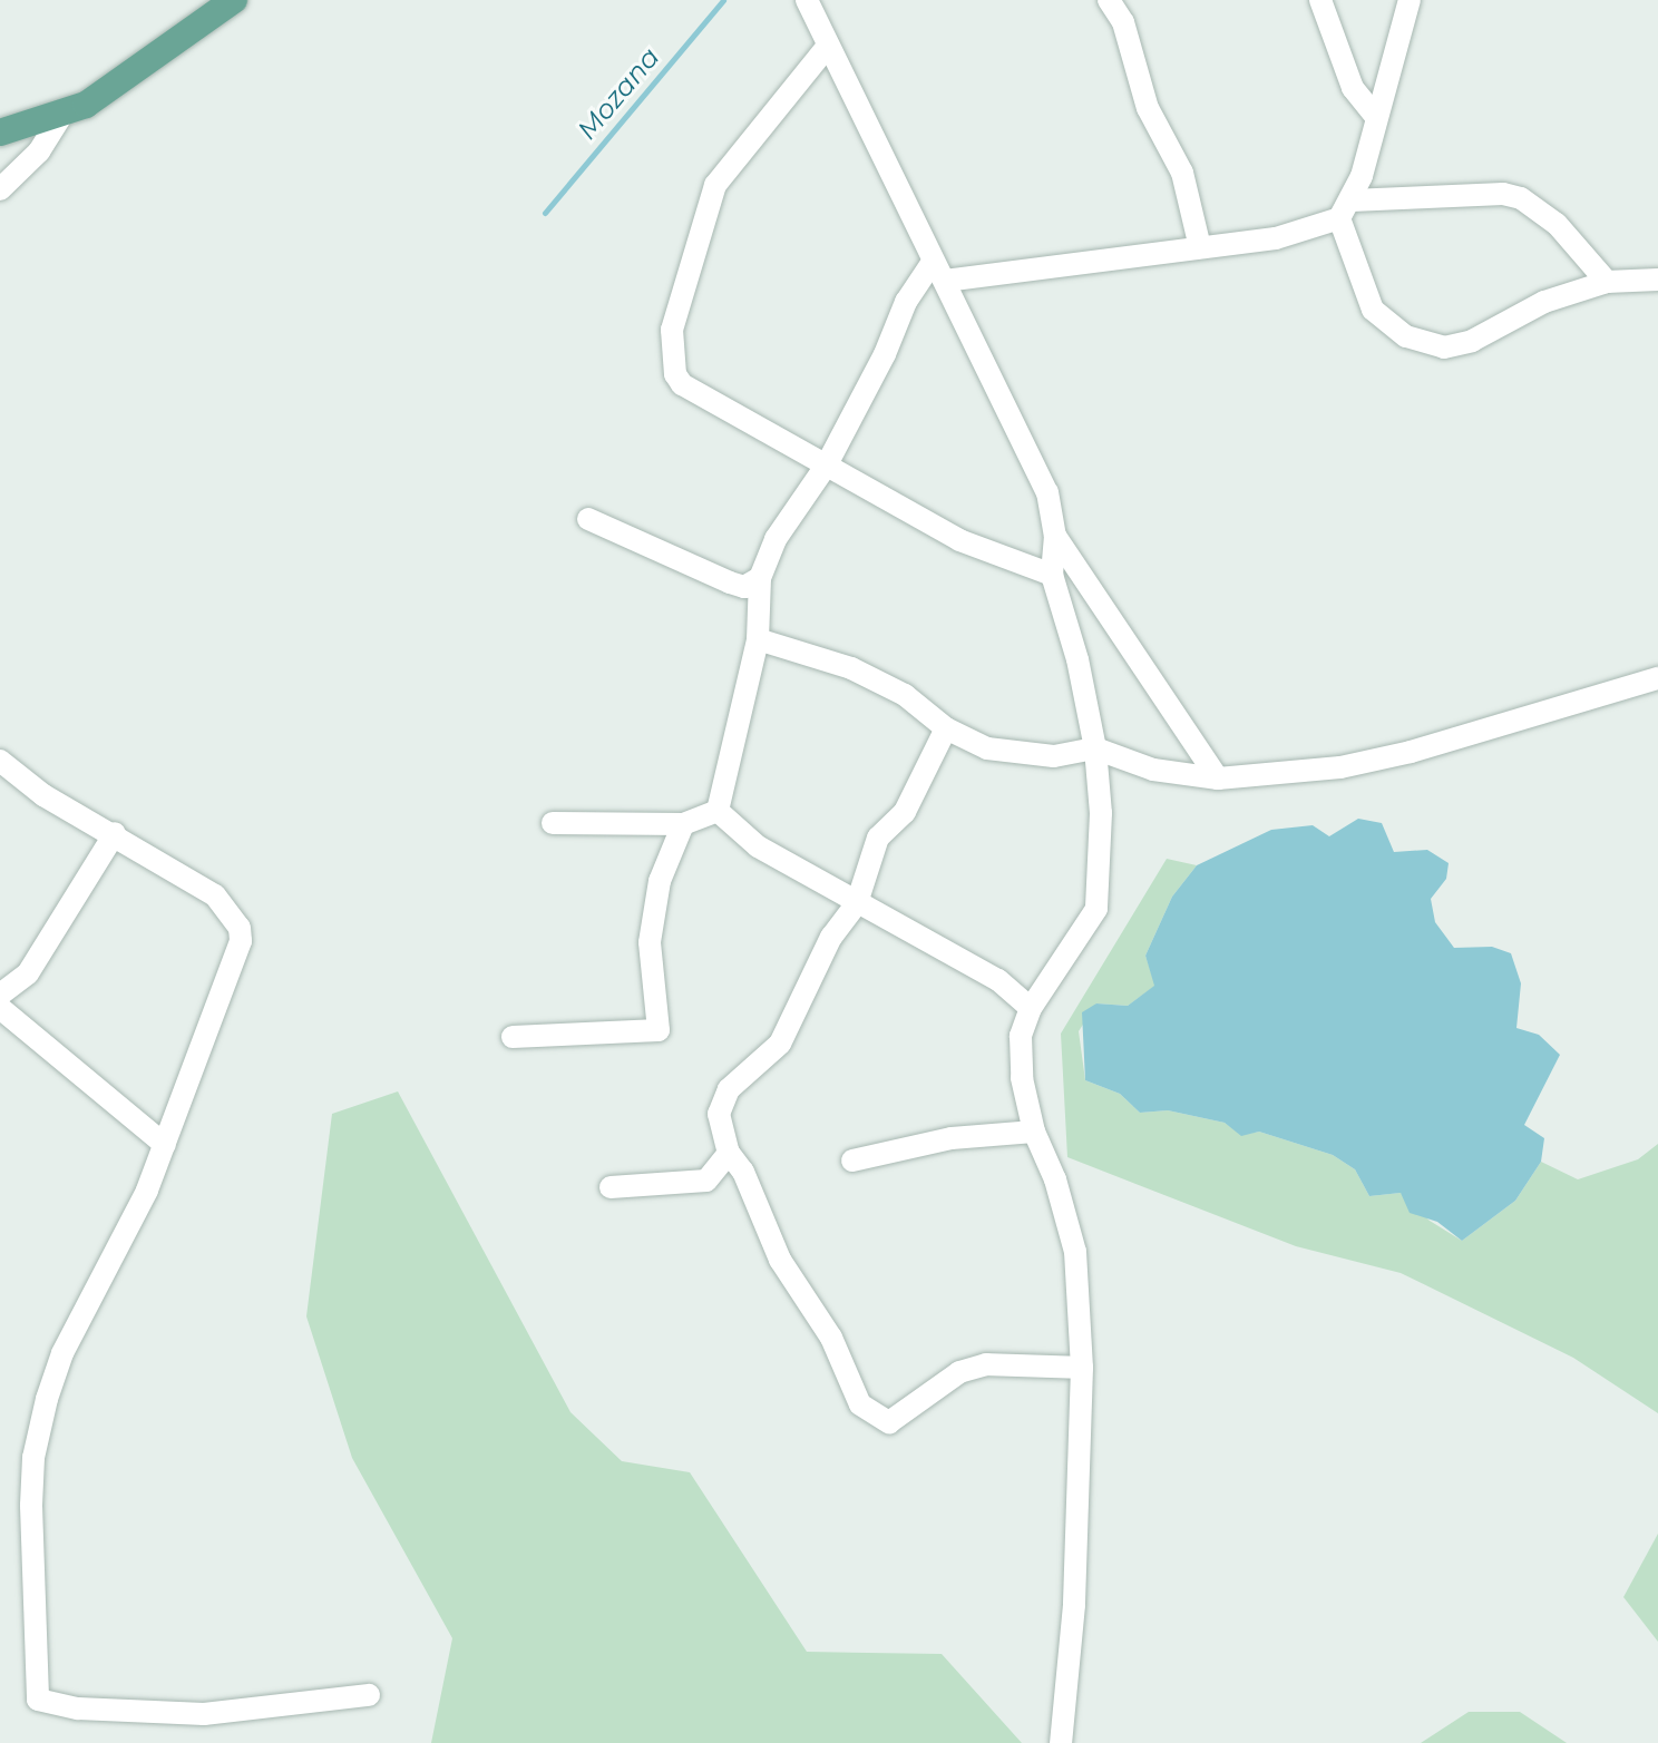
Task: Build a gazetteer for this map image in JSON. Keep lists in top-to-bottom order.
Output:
{
  "water": ["Mozana"]
}
